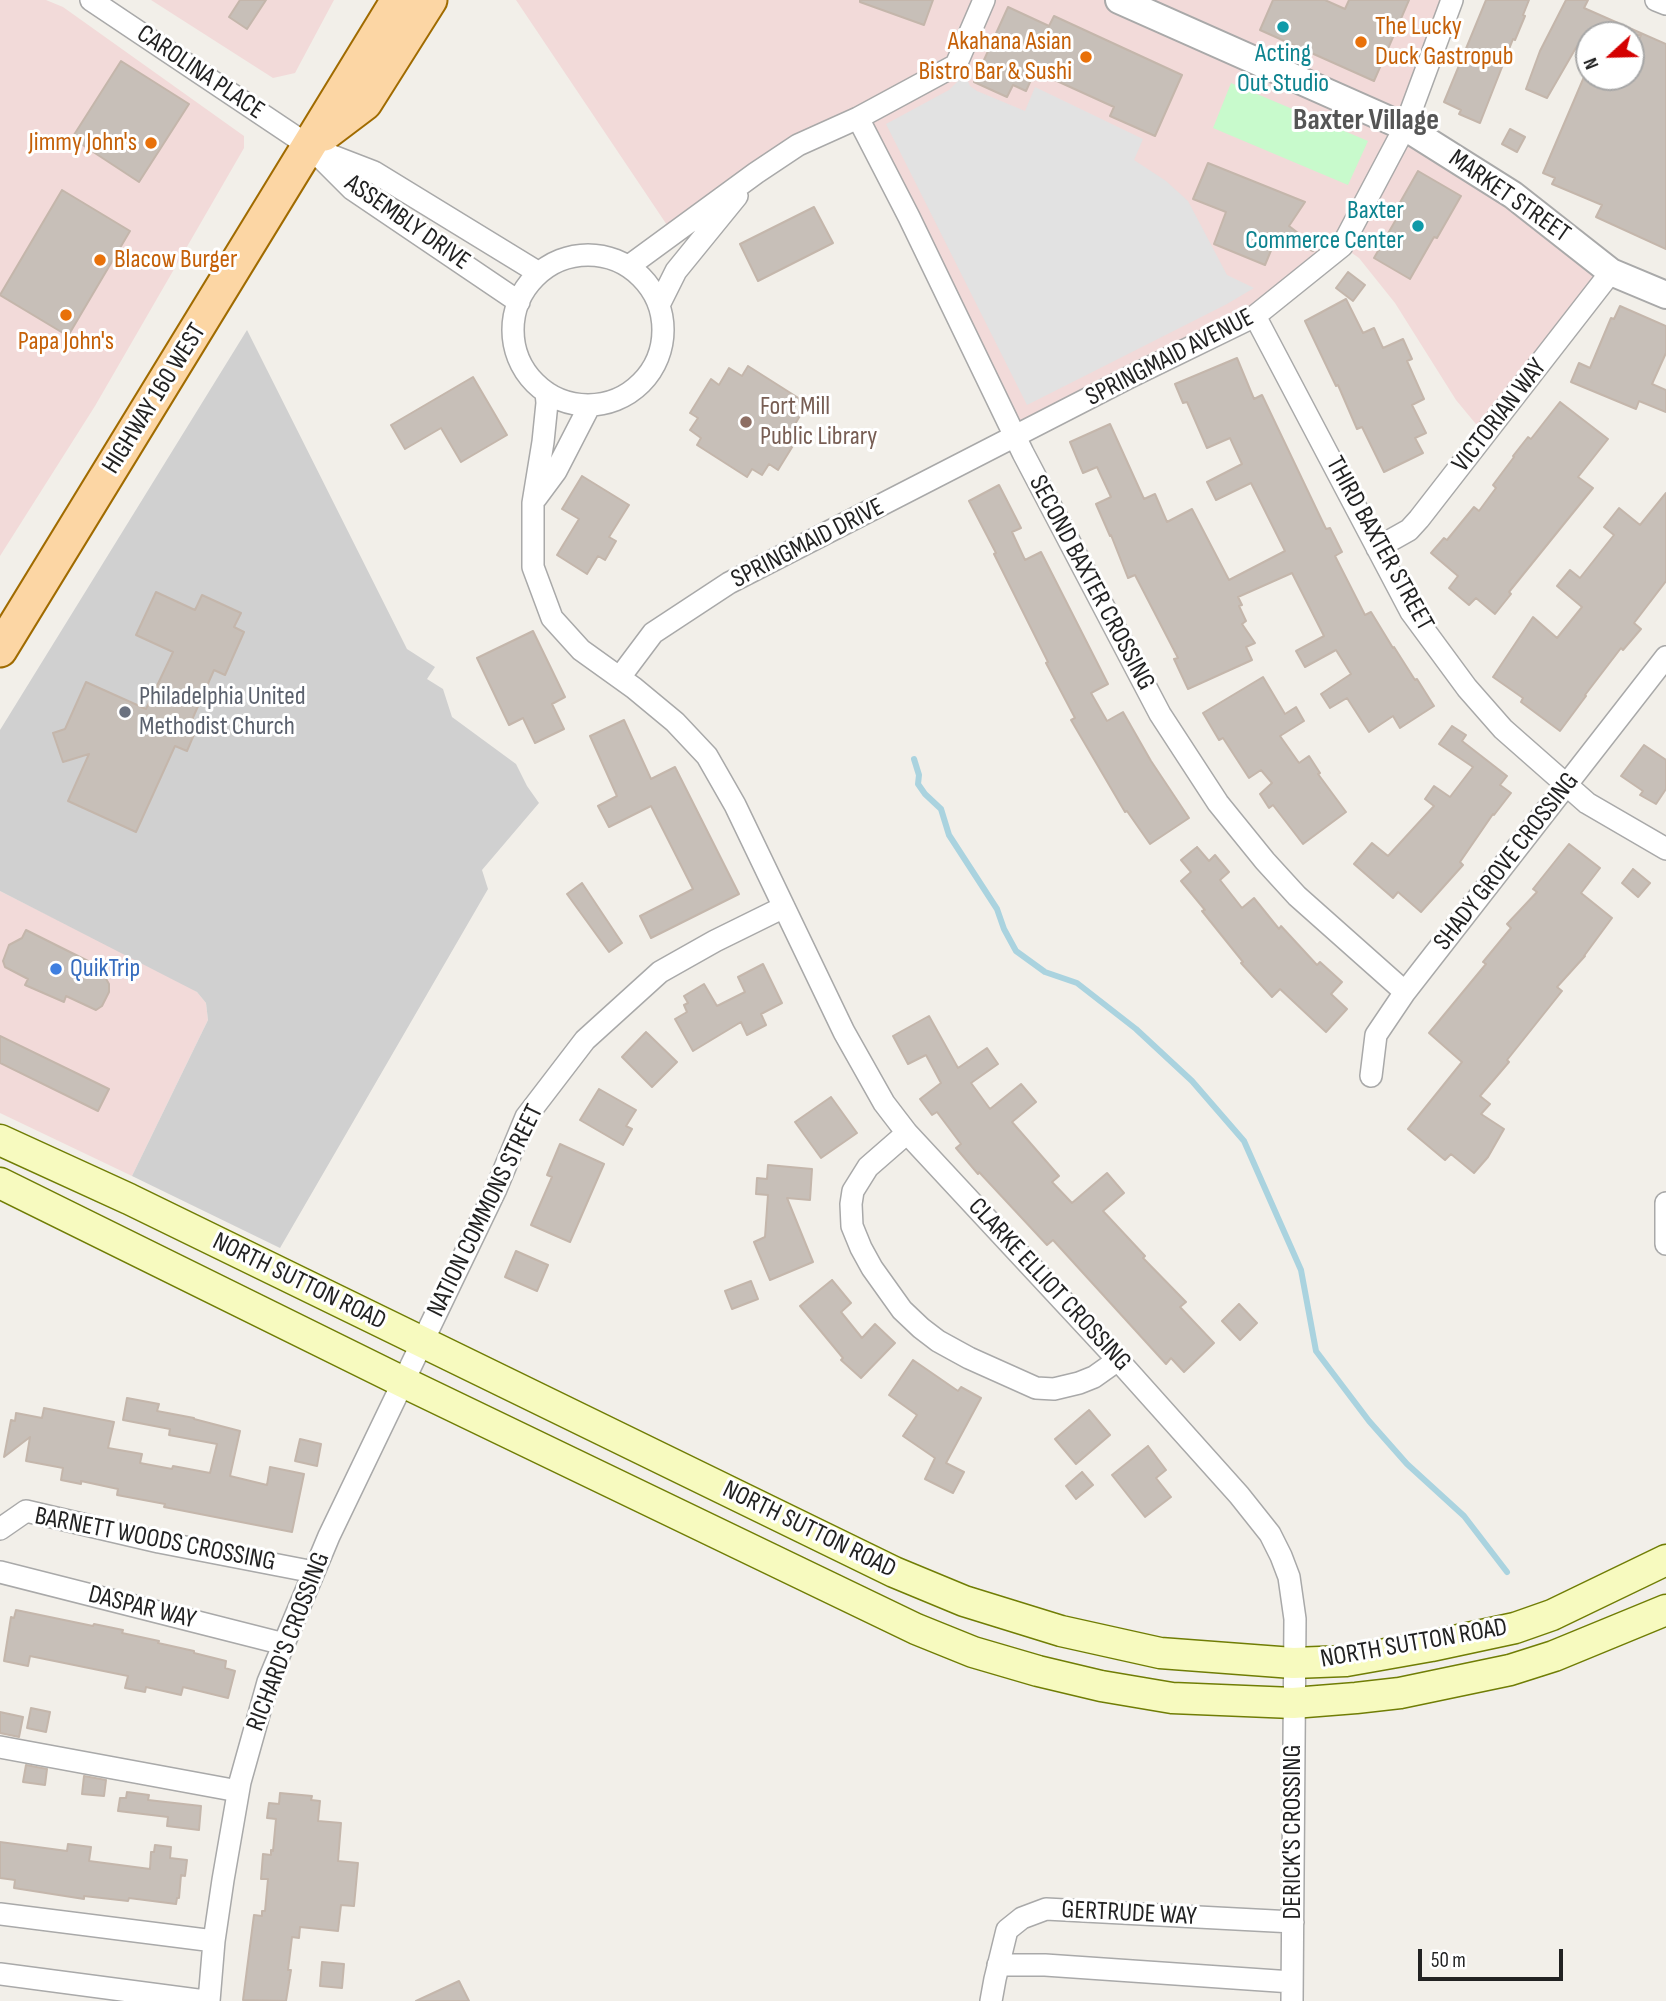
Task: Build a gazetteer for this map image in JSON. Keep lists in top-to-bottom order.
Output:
{
  "streets": {
    "main road": ["HIGHWAY 160 WEST", "NORTH SUTTON ROAD"],
    "street": [
      "CAROLINA PLACE",
      "MARKET STREET",
      "ASSEMBLY DRIVE",
      "SPRINGMAID AVENUE",
      "VICTORIAN WAY",
      "SPRINGMAID DRIVE",
      "THIRD BAXTER STREET",
      "SECOND BAXTER CROSSING",
      "SHADY GROVE CROSSING",
      "NATION COMMONS STREET",
      "CLARKE ELLIOT CROSSING",
      "BARNETT WOODS CROSSING",
      "DASPAR WAY",
      "RICHARD'S CROSSING",
      "DERICK'S CROSSING",
      "GERTRUDE WAY"
    ]
  },
  "crossings": [
    ["CAROLINA PLACE", "ASSEMBLY DRIVE"],
    ["CAROLINA PLACE", "HIGHWAY 160 WEST"],
    ["MARKET STREET", "SPRINGMAID AVENUE"],
    ["MARKET STREET", "VICTORIAN WAY"],
    ["ASSEMBLY DRIVE", "HIGHWAY 160 WEST"],
    ["ASSEMBLY DRIVE", "CLARKE ELLIOT CROSSING"],
    ["SPRINGMAID AVENUE", "SPRINGMAID DRIVE"],
    ["SPRINGMAID AVENUE", "THIRD BAXTER STREET"],
    ["SPRINGMAID AVENUE", "SECOND BAXTER CROSSING"],
    ["VICTORIAN WAY", "THIRD BAXTER STREET"],
    ["SPRINGMAID DRIVE", "SECOND BAXTER CROSSING"],
    ["SPRINGMAID DRIVE", "CLARKE ELLIOT CROSSING"],
    ["THIRD BAXTER STREET", "SHADY GROVE CROSSING"],
    ["SECOND BAXTER CROSSING", "SHADY GROVE CROSSING"],
    ["NATION COMMONS STREET", "NORTH SUTTON ROAD"],
    ["NATION COMMONS STREET", "CLARKE ELLIOT CROSSING"],
    ["NATION COMMONS STREET", "RICHARD'S CROSSING"],
    ["NORTH SUTTON ROAD", "CLARKE ELLIOT CROSSING"],
    ["NORTH SUTTON ROAD", "RICHARD'S CROSSING"],
    ["NORTH SUTTON ROAD", "DERICK'S CROSSING"],
    ["CLARKE ELLIOT CROSSING", "DERICK'S CROSSING"],
    ["BARNETT WOODS CROSSING", "RICHARD'S CROSSING"],
    ["DASPAR WAY", "RICHARD'S CROSSING"],
    ["DERICK'S CROSSING", "GERTRUDE WAY"]
  ],
  "districts": ["Baxter Village"],
  "places": [
    "Acting Out Studio",
    "The Lucky Duck Gastropub",
    "Akahana Asian Bistro Bar & Sushi",
    "Jimmy John's",
    "Baxter Commerce Center",
    "Blacow Burger",
    "Papa John's",
    "Fort Mill Public Library",
    "Philadelphia United Methodist Church",
    "QuikTrip"
  ],
  "scale_bar": "50 m",
  "north": "left"
}
